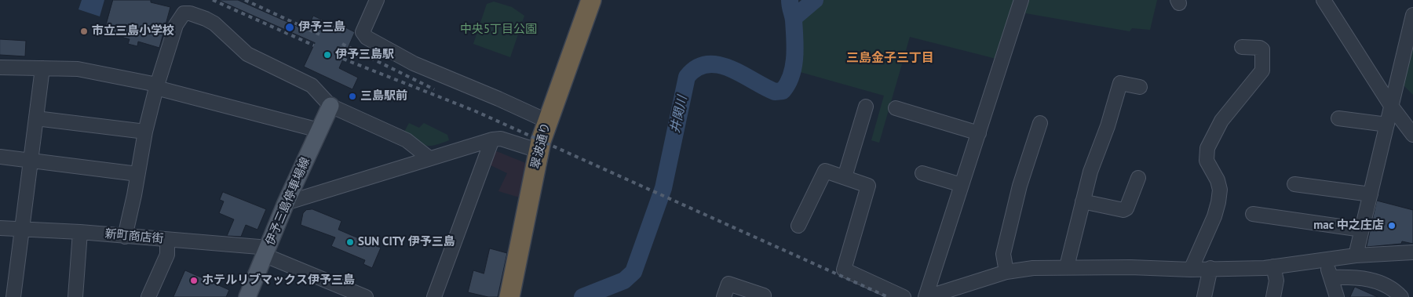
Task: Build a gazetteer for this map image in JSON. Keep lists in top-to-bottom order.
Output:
{
  "streets": {
    "highway": ["翠波通り"],
    "main road": ["伊予三島停車場線"],
    "street": ["新町商店街"]
  },
  "crossings": [
    ["伊予三島停車場線", "新町商店街"]
  ],
  "districts": ["三島金子三丁目"],
  "water": ["井関川"],
  "parks": ["中央5丁目公園"],
  "places": [
    "伊予三島",
    "市立三島小学校",
    "伊予三島駅",
    "三島駅前",
    "mac 中之庄店",
    "SUN CITY 伊予三島",
    "ホテルリブマックス伊予三島"
  ]
}
